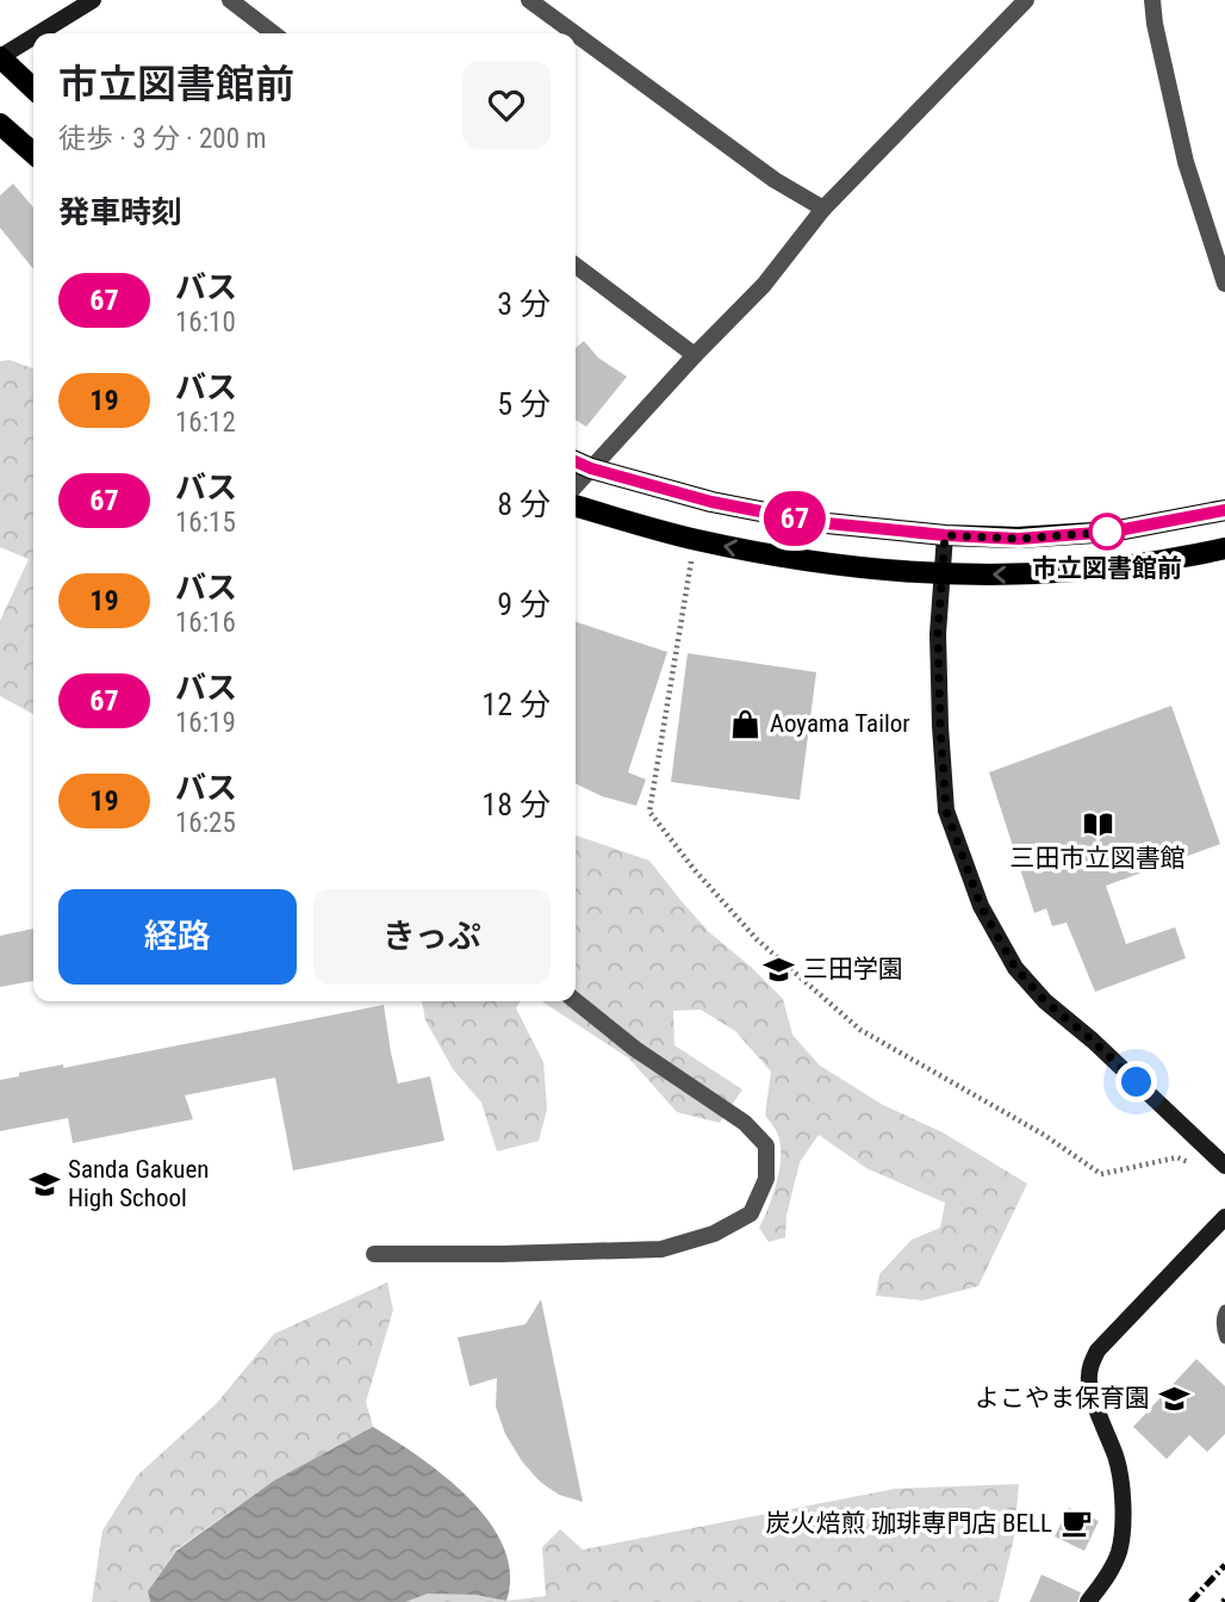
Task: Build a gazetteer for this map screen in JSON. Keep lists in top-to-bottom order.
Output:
{
  "places": {
    "other": ["市立図書館前"],
    "shop": ["Aoyama Tailor"],
    "library": ["三田市立図書館"],
    "school or university": ["三田学園", "Sanda Gakuen High School", "よこやま保育園"],
    "cafe": ["炭火焙煎 珈琲専門店 BELL"]
  },
  "lines": ["bus line 67"],
  "page": {
    "on_map": "67",
    "heading": [
      ["市立図書館前", "徒歩 · 3 分 · 200 m"],
      "発車時刻"
    ],
    "list": [
      {
        "mark": "67",
        "name": "バス",
        "note": "16:10",
        "value": "3 分"
      },
      {
        "mark": "19",
        "name": "バス",
        "note": "16:12",
        "value": "5 分"
      },
      {
        "mark": "67",
        "name": "バス",
        "note": "16:15",
        "value": "8 分"
      },
      {
        "mark": "19",
        "name": "バス",
        "note": "16:16",
        "value": "9 分"
      },
      {
        "mark": "67",
        "name": "バス",
        "note": "16:19",
        "value": "12 分"
      },
      {
        "mark": "19",
        "name": "バス",
        "note": "16:25",
        "value": "18 分"
      }
    ],
    "buttons": ["経路", "きっぷ"]
  }
}
